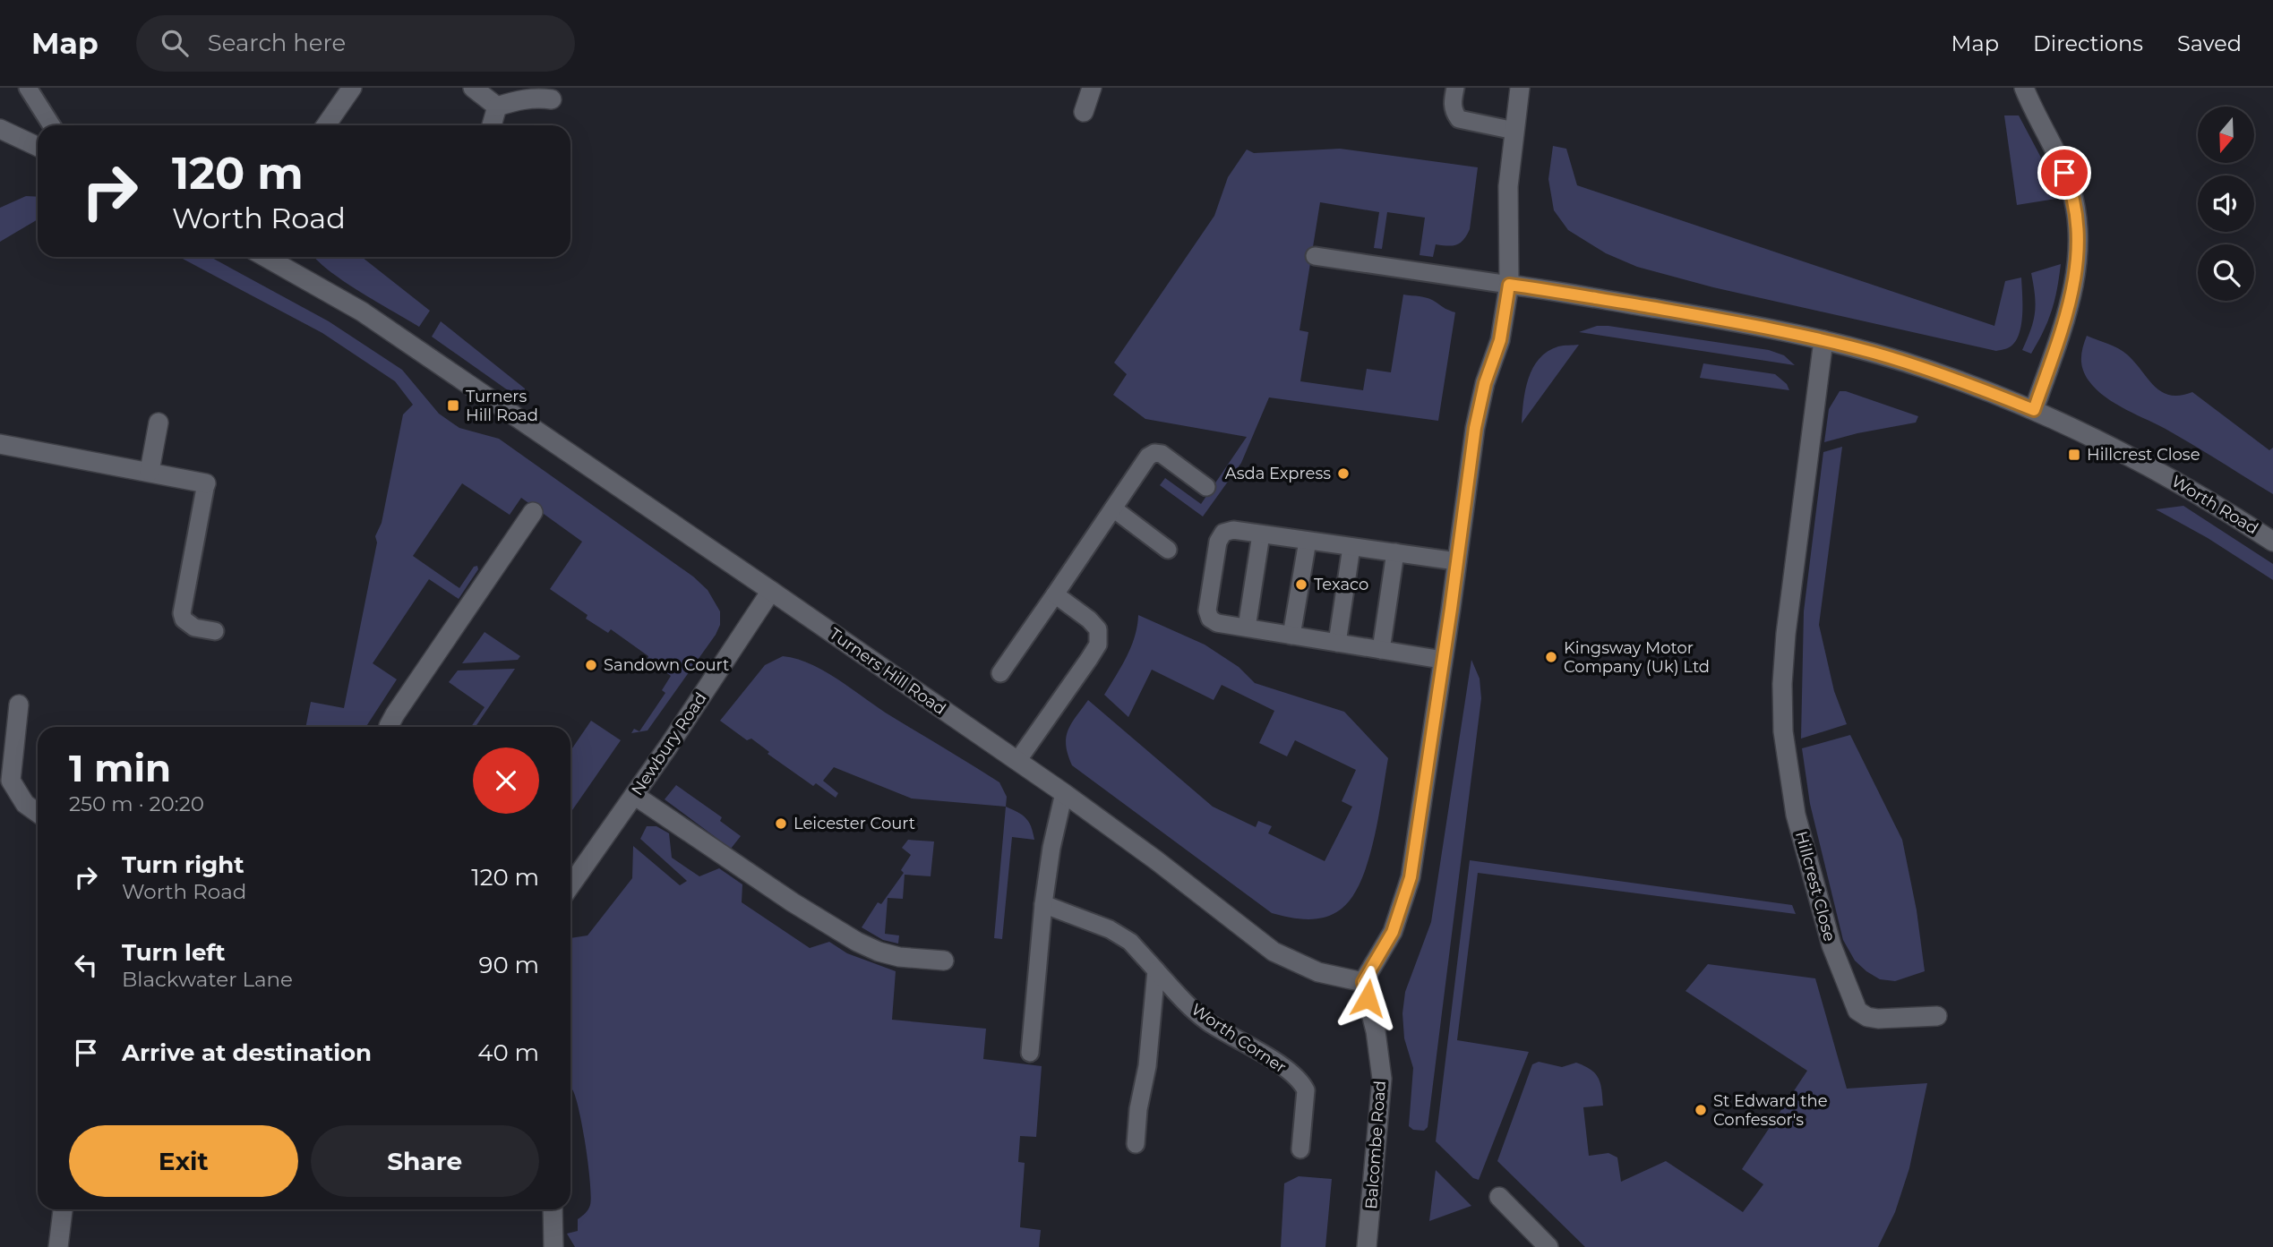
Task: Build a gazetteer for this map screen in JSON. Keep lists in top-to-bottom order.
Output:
{
  "streets": {
    "street": [
      "Worth Road",
      "Turners Hill Road",
      "Newbury Road",
      "Hillcrest Close",
      "Balcombe Road"
    ],
    "lane": ["Worth Corner"]
  },
  "crossings": [
    ["Worth Road", "Hillcrest Close"],
    ["Turners Hill Road", "Newbury Road"],
    ["Turners Hill Road", "Balcombe Road"]
  ],
  "places": {
    "transit": ["Turners Hill Road", "Hillcrest Close"],
    "other": [
      "Asda Express",
      "Texaco",
      "Kingsway Motor Company (Uk) Ltd",
      "Sandown Court",
      "Leicester Court",
      "St Edward the Confessor's"
    ]
  },
  "north": "bottom",
  "page": {
    "header": "Map",
    "search": "Search here",
    "nav": ["Map", "Directions", "Saved"],
    "turn": ["120 m", "Worth Road"],
    "heading": ["1 min", "250 m · 20:20"],
    "list": [
      {
        "name": "Turn right",
        "note": "Worth Road",
        "value": "120 m"
      },
      {
        "name": "Turn left",
        "note": "Blackwater Lane",
        "value": "90 m"
      },
      {
        "name": "Arrive at destination",
        "value": "40 m"
      }
    ],
    "buttons": ["Exit", "Share"]
  }
}
